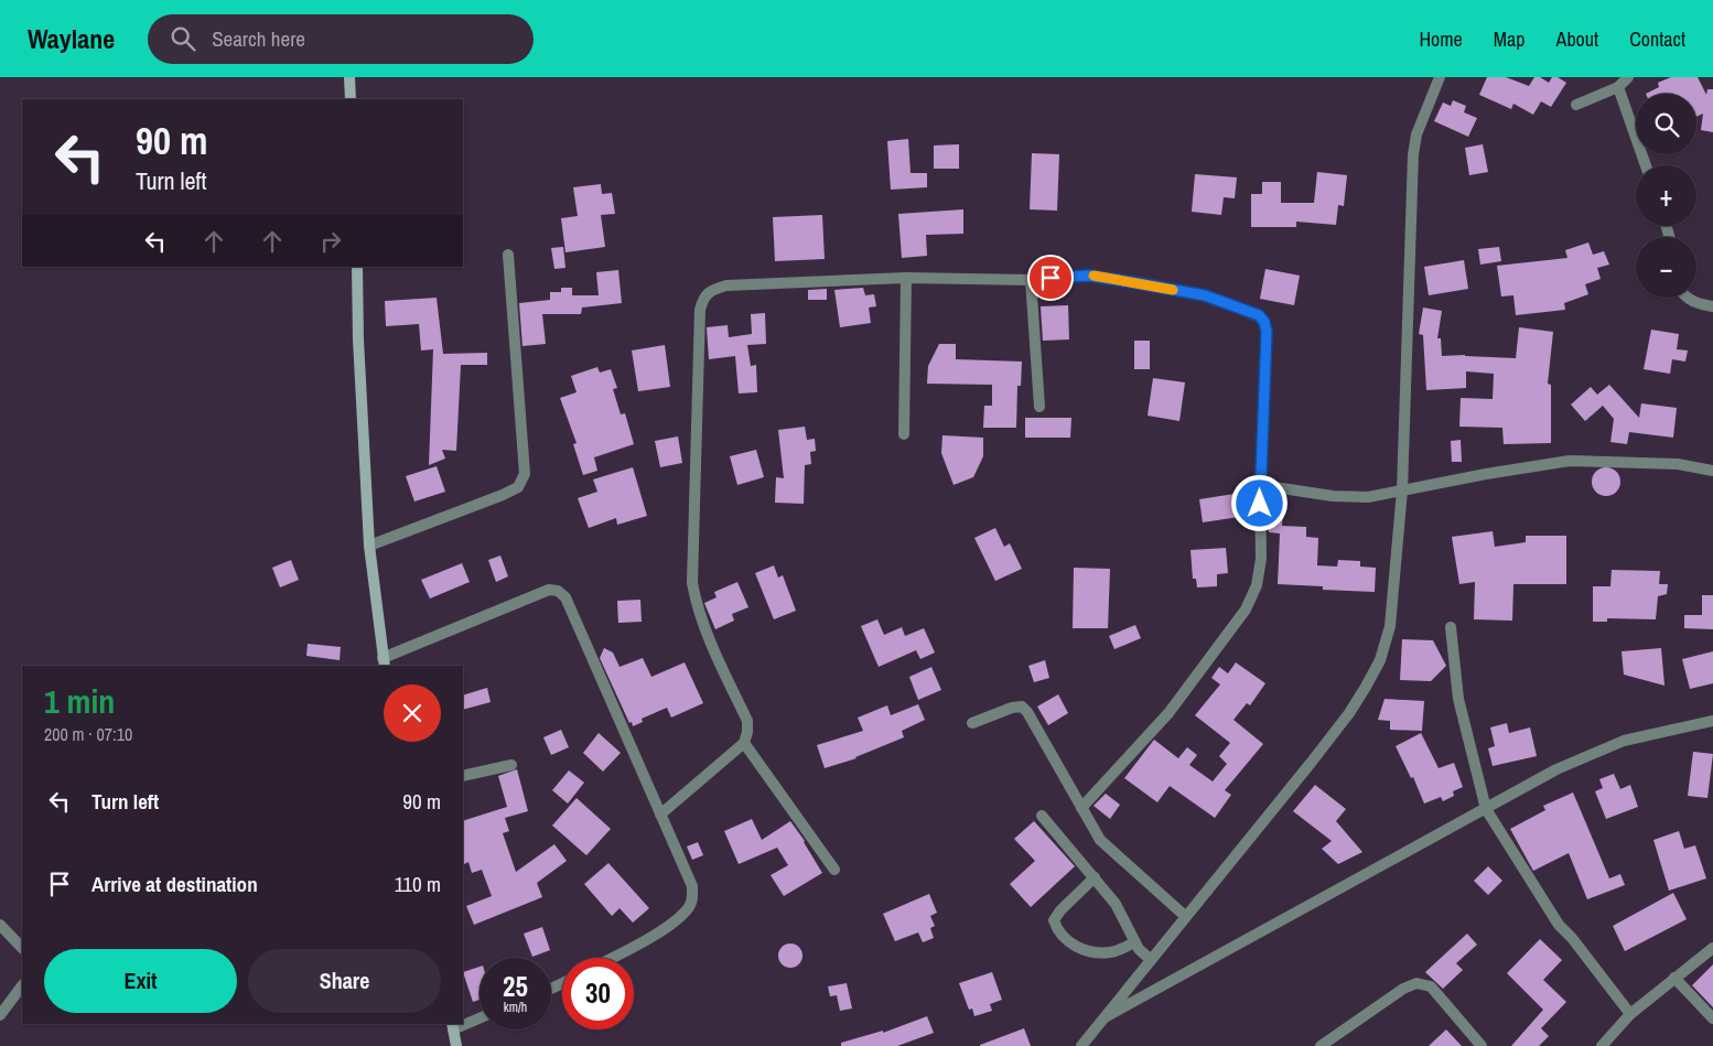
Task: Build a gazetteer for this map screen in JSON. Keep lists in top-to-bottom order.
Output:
{
  "page": {
    "header": "Waylane",
    "search": "Search here",
    "nav": [
      "Home",
      "Map",
      "About",
      "Contact"
    ],
    "map_buttons": ["+", "−"],
    "turn": ["90 m", "Turn left"],
    "heading": ["1 min", "200 m · 07:10"],
    "list": [
      {
        "name": "Turn left",
        "value": "90 m"
      },
      {
        "name": "Arrive at destination",
        "value": "110 m"
      }
    ],
    "buttons": ["Exit", "Share"],
    "speed": "25 km/h",
    "limit": "30"
  }
}
